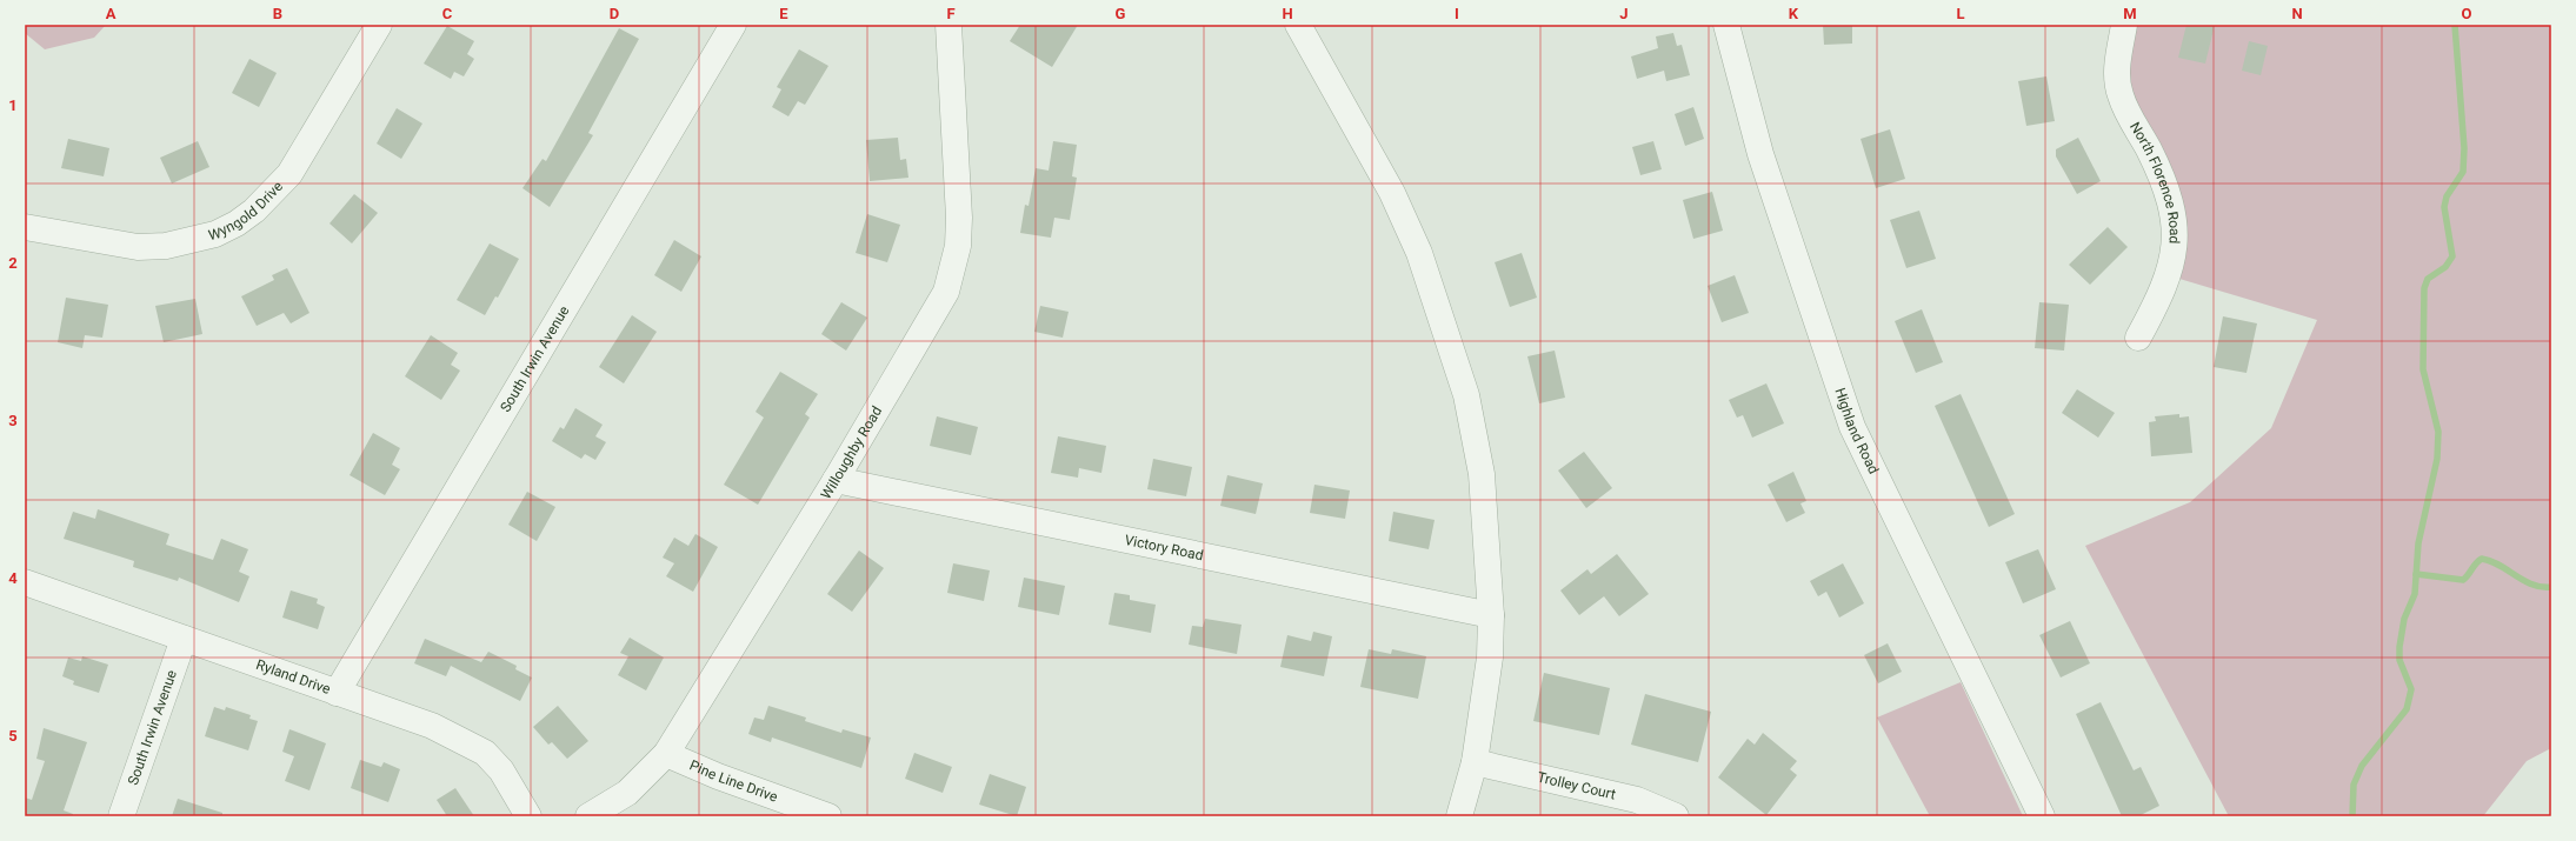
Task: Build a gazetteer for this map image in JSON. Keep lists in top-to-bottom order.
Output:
{
  "streets": {
    "street": [
      "North Florence Road",
      "Wyngold Drive",
      "South Irwin Avenue",
      "Highland Road",
      "Willoughby Road",
      "Victory Road",
      "Ryland Drive",
      "Pine Line Drive",
      "Trolley Court"
    ]
  },
  "crossings": [
    ["South Irwin Avenue", "Ryland Drive"],
    ["Willoughby Road", "Victory Road"],
    ["Willoughby Road", "Pine Line Drive"]
  ],
  "grid": {
    "columns": [
      "A",
      "B",
      "C",
      "D",
      "E",
      "F",
      "G",
      "H",
      "I",
      "J",
      "K",
      "L",
      "M",
      "N",
      "O"
    ],
    "rows": [
      "1",
      "2",
      "3",
      "4",
      "5"
    ]
  }
}
